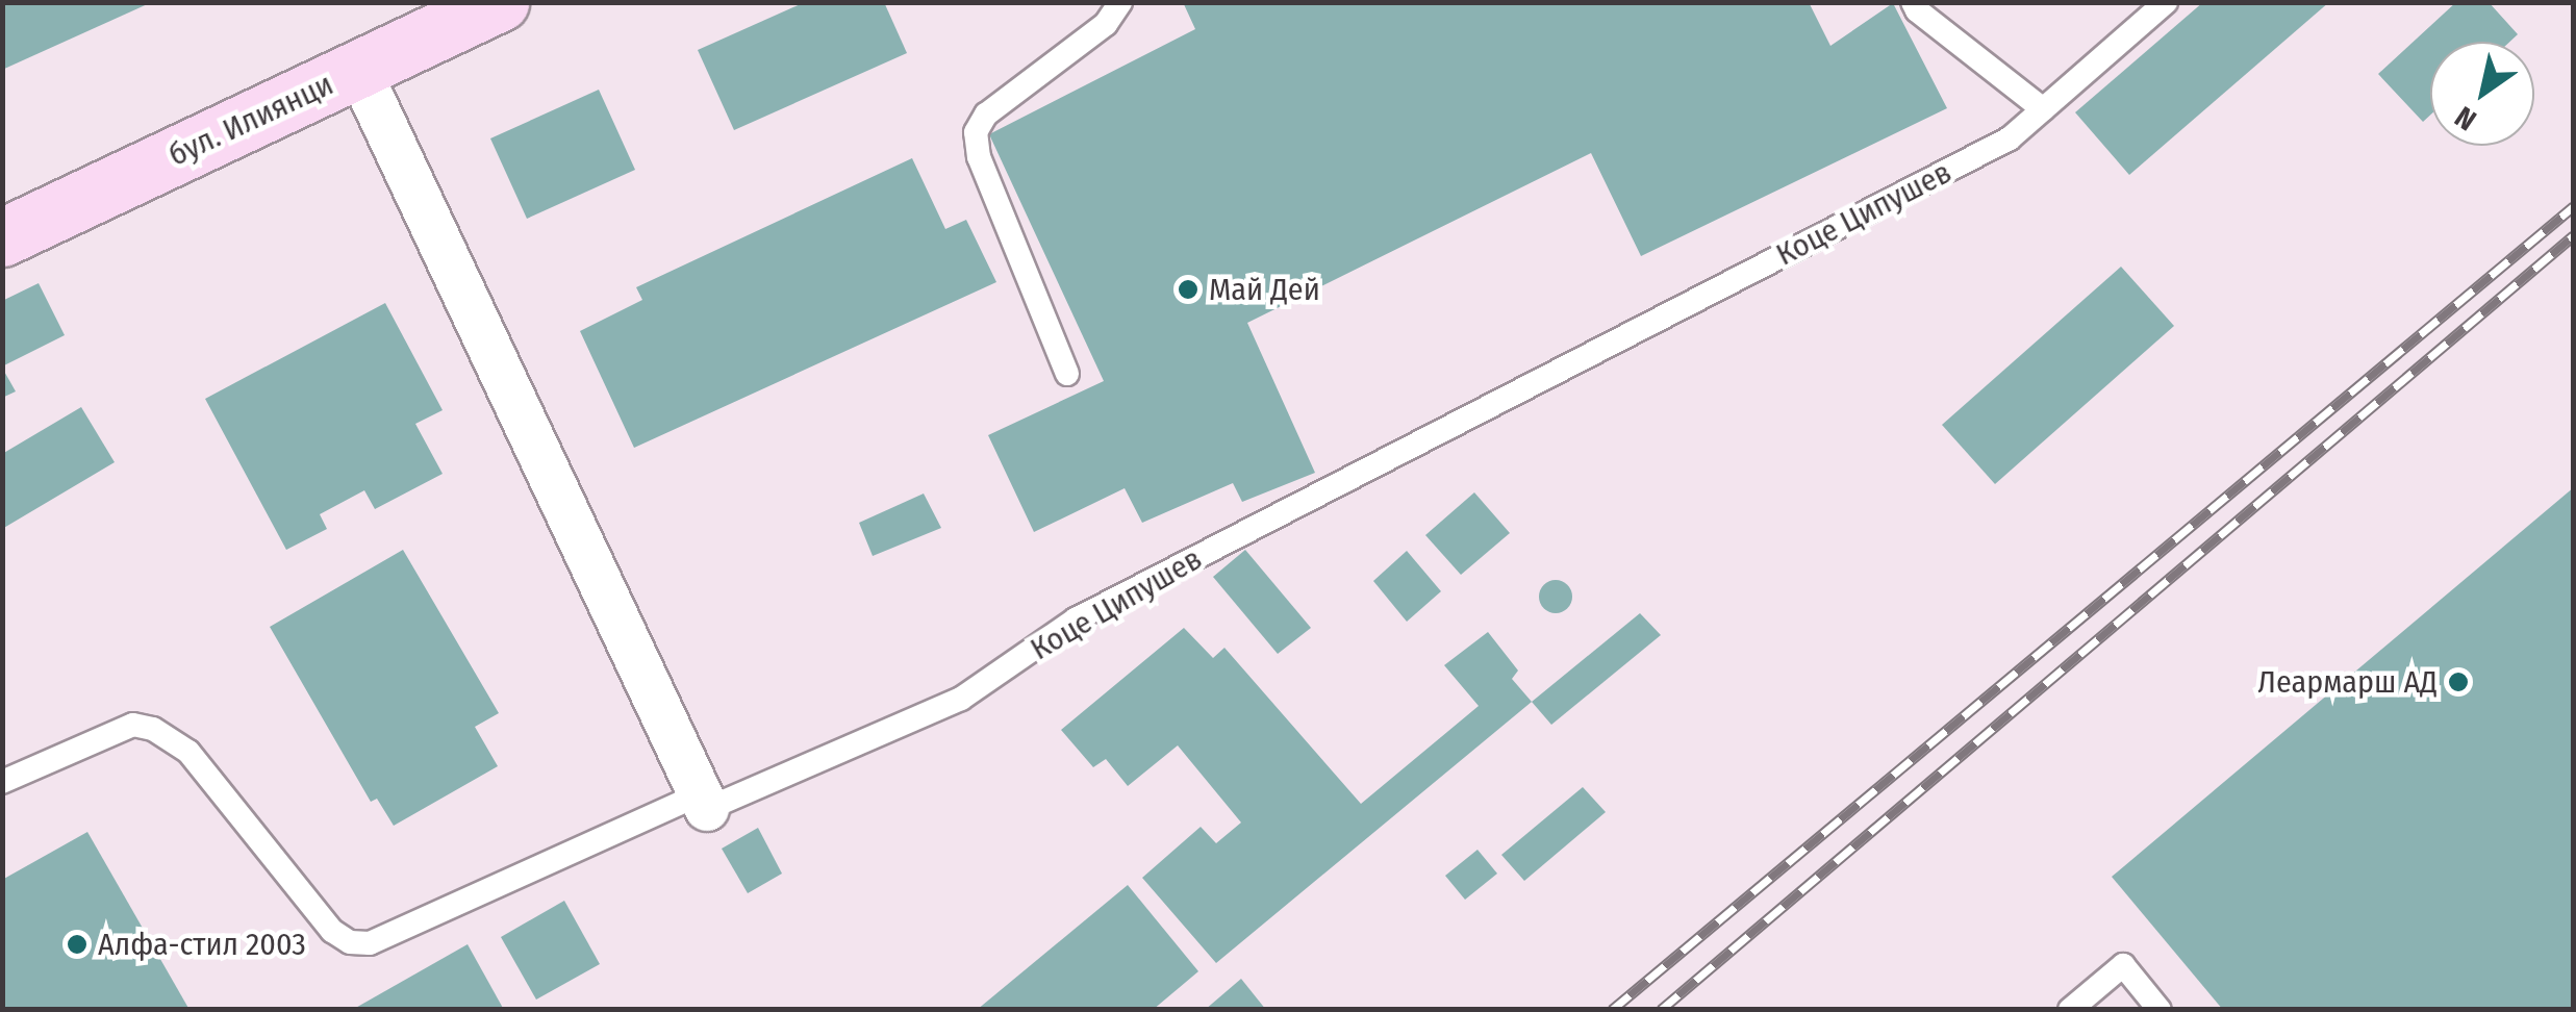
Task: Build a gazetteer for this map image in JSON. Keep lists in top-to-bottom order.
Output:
{
  "streets": {
    "street": ["бул. Илиянци"],
    "lane": ["Коце Ципушев"]
  },
  "places": ["Май Дей", "Леармарш АД", "Алфа-стил 2003"],
  "north": "bottom left"
}
